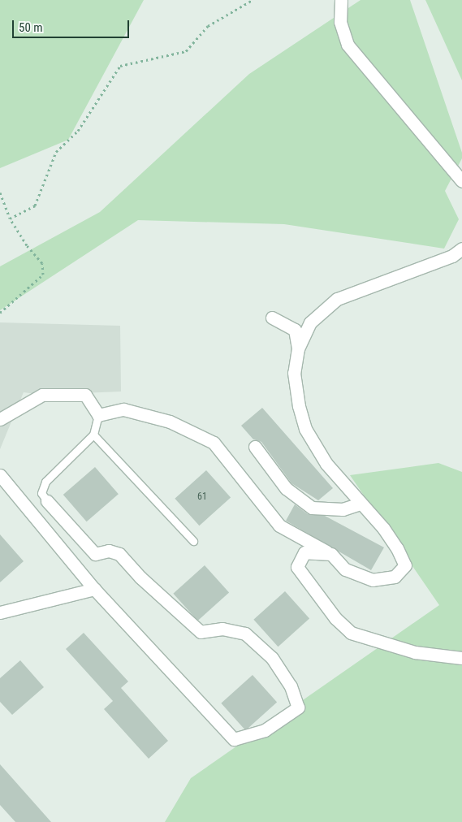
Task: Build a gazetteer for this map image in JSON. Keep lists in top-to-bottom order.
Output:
{
  "house_numbers": ["61"],
  "scale_bar": "50 m"
}
